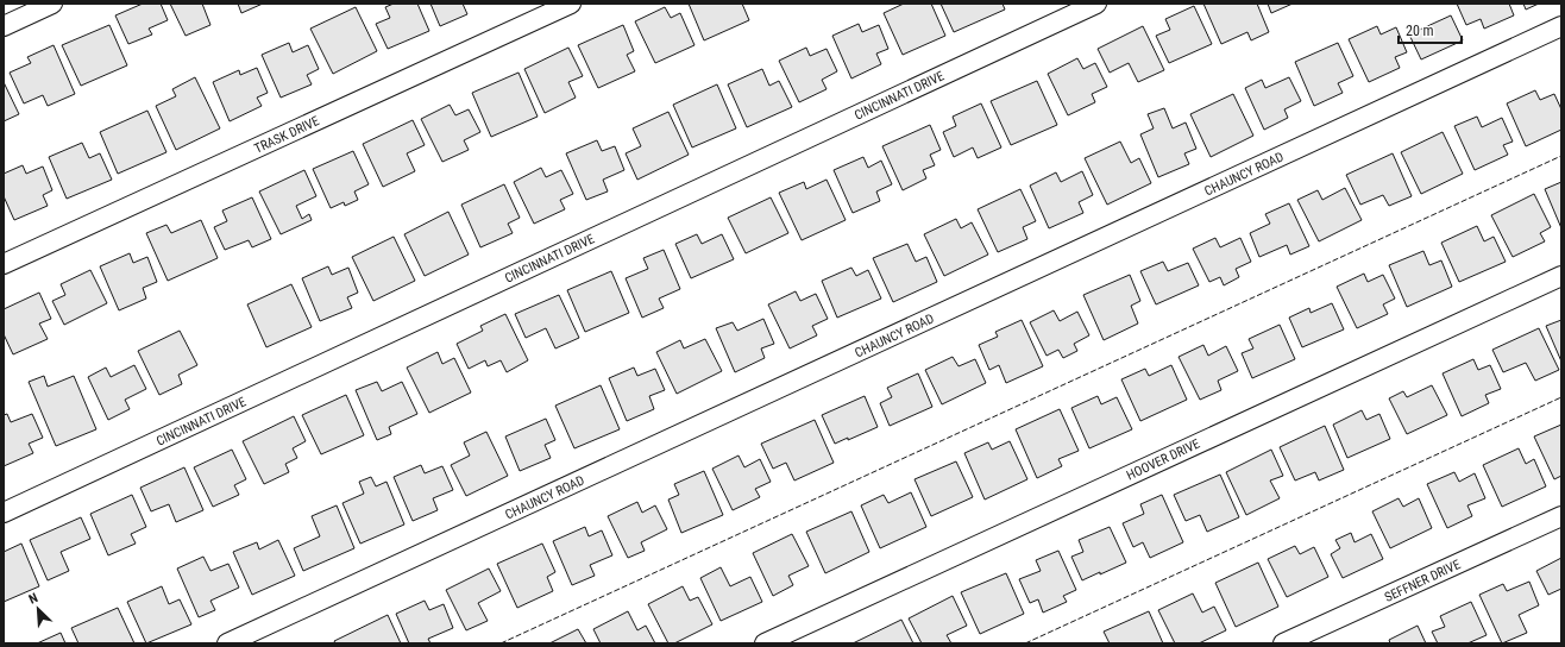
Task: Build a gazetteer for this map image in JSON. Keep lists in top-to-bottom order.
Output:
{
  "streets": {
    "street": [
      "CINCINNATI DRIVE",
      "TRASK DRIVE",
      "CHAUNCY ROAD",
      "HOOVER DRIVE",
      "SEFFNER DRIVE"
    ]
  },
  "scale_bar": "20 m",
  "north": "top left"
}
